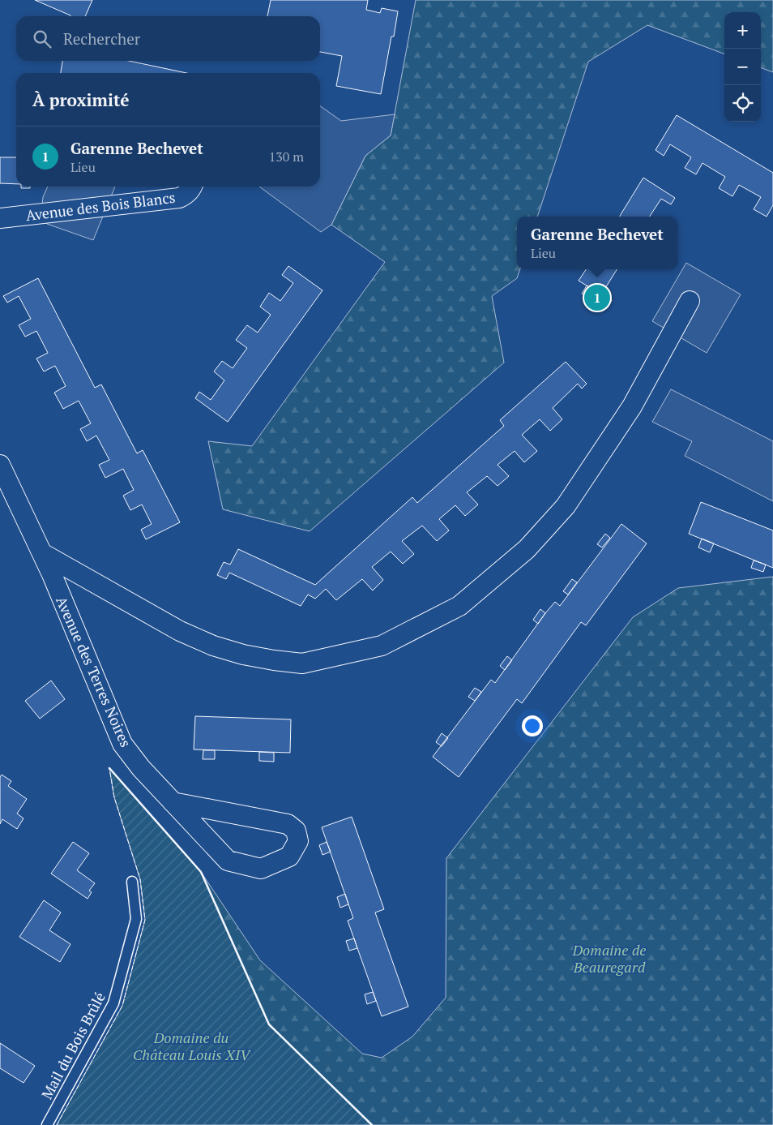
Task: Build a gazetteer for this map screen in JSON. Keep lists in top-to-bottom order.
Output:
{
  "streets": {
    "street": ["Avenue des Bois Blancs", "Avenue des Terres Noires"],
    "lane": ["Mail du Bois Brûlé"]
  },
  "parks": ["Domaine de Beauregard", "Domaine du Château Louis XIV"],
  "page": {
    "map_buttons": ["+", "−"],
    "search": "Rechercher",
    "heading": "À proximité",
    "list": [
      {
        "mark": "1",
        "name": "Garenne Bechevet",
        "note": "Lieu",
        "value": "130 m"
      }
    ],
    "popup": ["Garenne Bechevet", "Lieu"],
    "pins": "1"
  }
}
